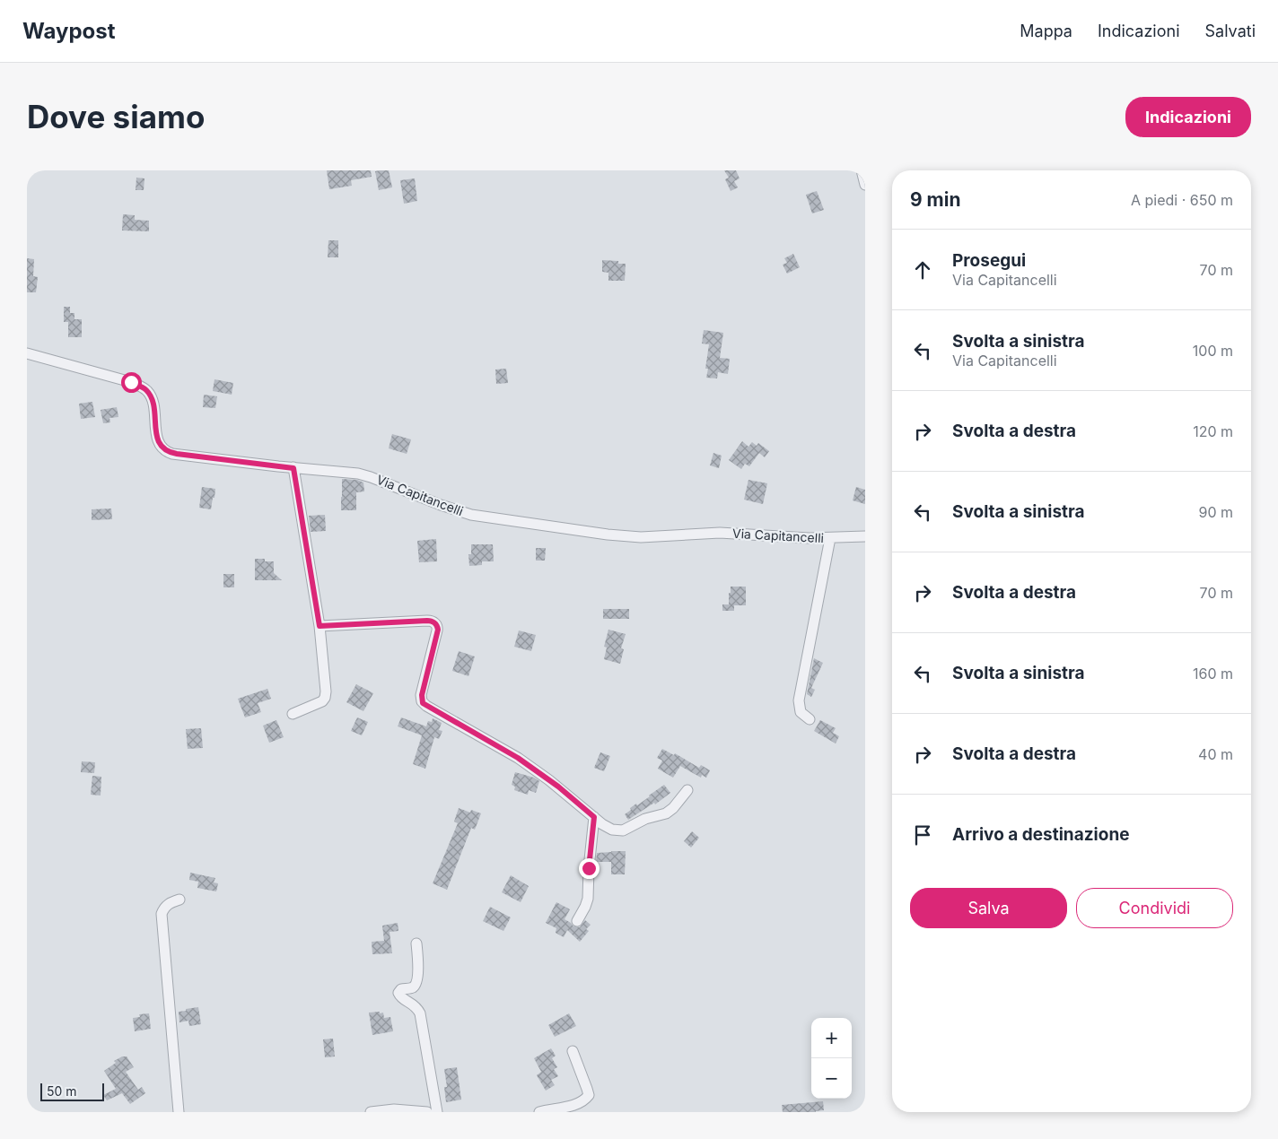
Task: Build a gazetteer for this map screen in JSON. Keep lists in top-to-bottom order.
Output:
{
  "streets": {
    "street": ["Via Capitancelli"]
  },
  "scale_bar": "50 m",
  "page": {
    "header": "Waypost",
    "nav": ["Mappa", "Indicazioni", "Salvati"],
    "buttons": [
      "Indicazioni",
      ["Salva", "Condividi"]
    ],
    "title": "Dove siamo",
    "heading": ["9 min", "A piedi · 650 m"],
    "list": [
      ["Prosegui", "Via Capitancelli", "70 m"],
      ["Svolta a sinistra", "Via Capitancelli", "100 m"],
      ["Svolta a destra", "120 m"],
      ["Svolta a sinistra", "90 m"],
      ["Svolta a destra", "70 m"],
      ["Svolta a sinistra", "160 m"],
      ["Svolta a destra", "40 m"],
      "Arrivo a destinazione"
    ],
    "map_buttons": ["+", "−"],
    "scale": "50 m"
  }
}
